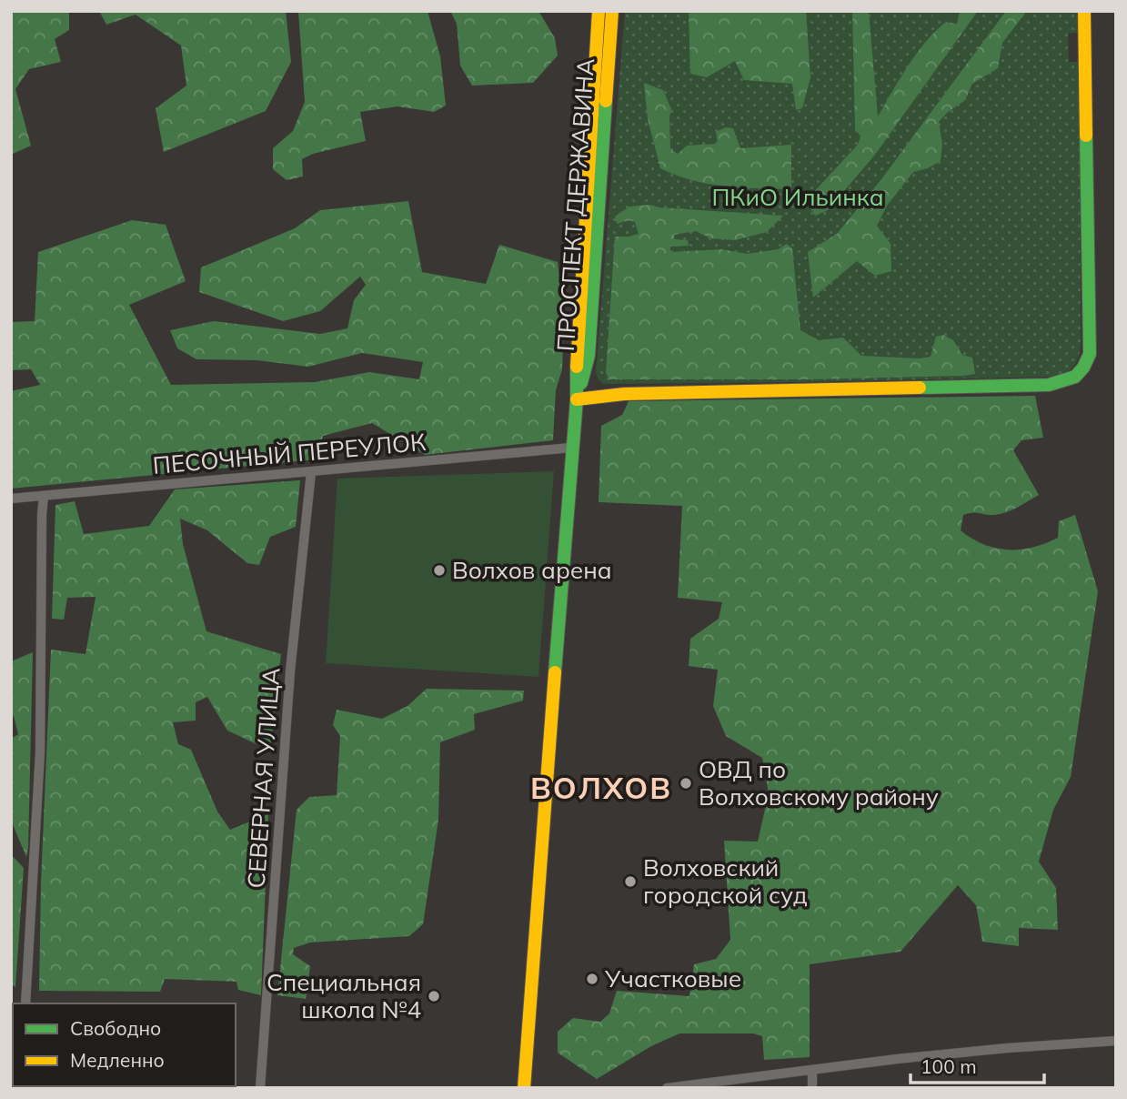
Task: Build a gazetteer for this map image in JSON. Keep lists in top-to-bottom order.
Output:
{
  "streets": {
    "main road": ["ПРОСПЕКТ ДЕРЖАВИНА"],
    "street": ["ПЕСОЧНЫЙ ПЕРЕУЛОК", "СЕВЕРНАЯ УЛИЦА"]
  },
  "crossings": [
    ["ПРОСПЕКТ ДЕРЖАВИНА", "ПЕСОЧНЫЙ ПЕРЕУЛОК"],
    ["ПЕСОЧНЫЙ ПЕРЕУЛОК", "СЕВЕРНАЯ УЛИЦА"]
  ],
  "districts": ["ВОЛХОВ"],
  "parks": ["ПКиО Ильинка"],
  "places": [
    "Волхов арена",
    "ОВД по Волховскому району",
    "Волховский городской суд",
    "Участковые",
    "Специальная школа №4"
  ],
  "legend": ["Свободно", "Медленно"],
  "scale_bar": "100 m"
}
